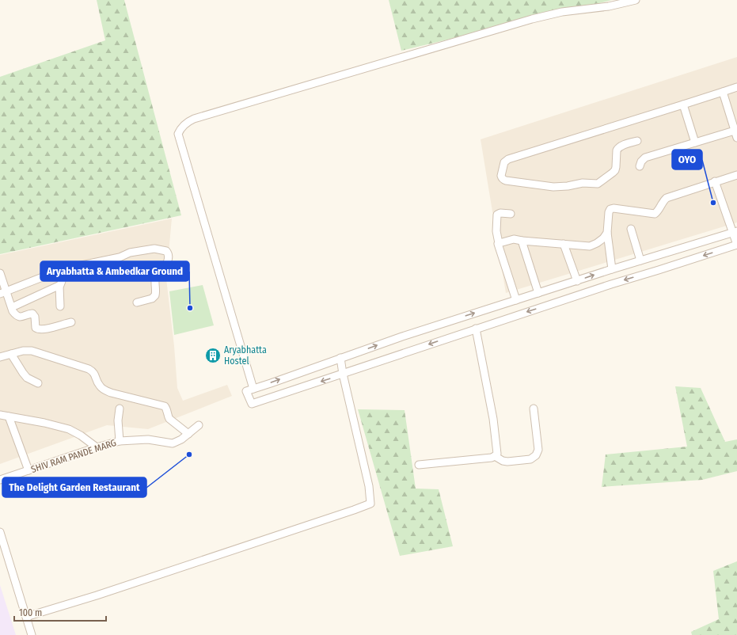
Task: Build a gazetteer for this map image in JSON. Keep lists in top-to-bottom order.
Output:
{
  "streets": {
    "street": ["SHIV RAM PANDE MARG"]
  },
  "places": {
    "other": ["OYO", "Aryabhatta & Ambedkar Ground", "The Delight Garden Restaurant"],
    "building": ["Aryabhatta Hostel"]
  },
  "scale_bar": "100 m"
}
